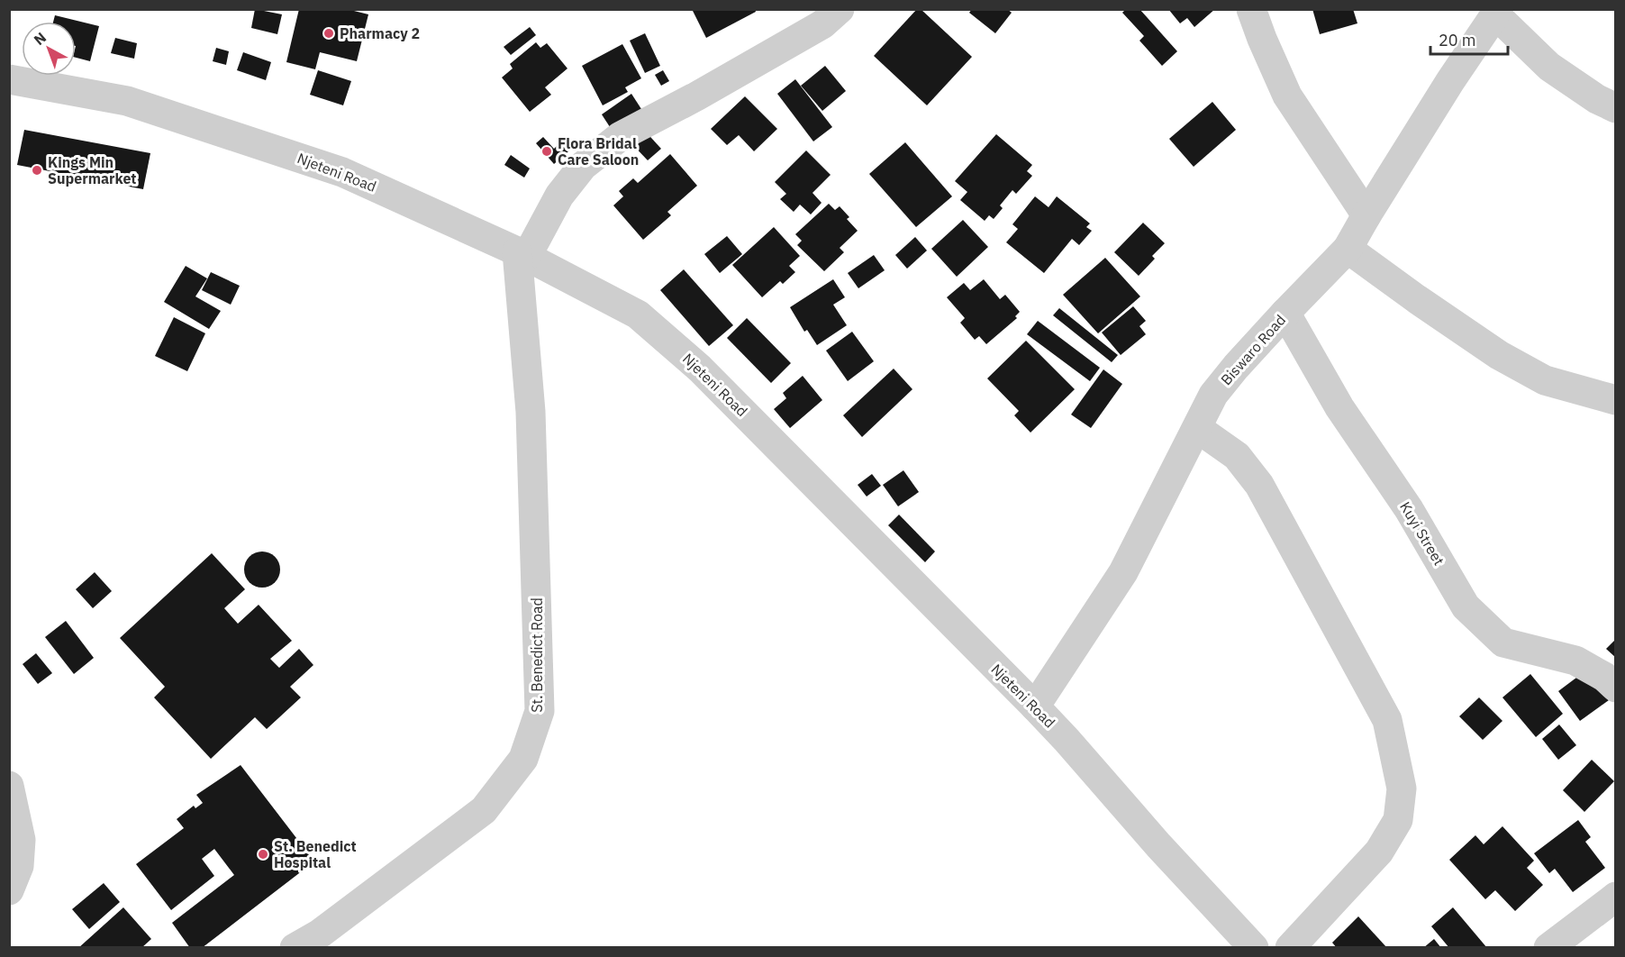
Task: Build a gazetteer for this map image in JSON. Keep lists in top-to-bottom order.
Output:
{
  "streets": {
    "street": [
      "Njeteni Road",
      "Biswaro Road",
      "Kuyi Street",
      "St. Benedict Road"
    ]
  },
  "crossings": [
    ["Njeteni Road", "Biswaro Road"],
    ["Njeteni Road", "St. Benedict Road"],
    ["Biswaro Road", "Kuyi Street"]
  ],
  "places": [
    "Pharmacy 2",
    "Flora Bridal Care Saloon",
    "Kings Min Supermarket",
    "St. Benedict Hospital"
  ],
  "scale_bar": "20 m",
  "north": "top left"
}
